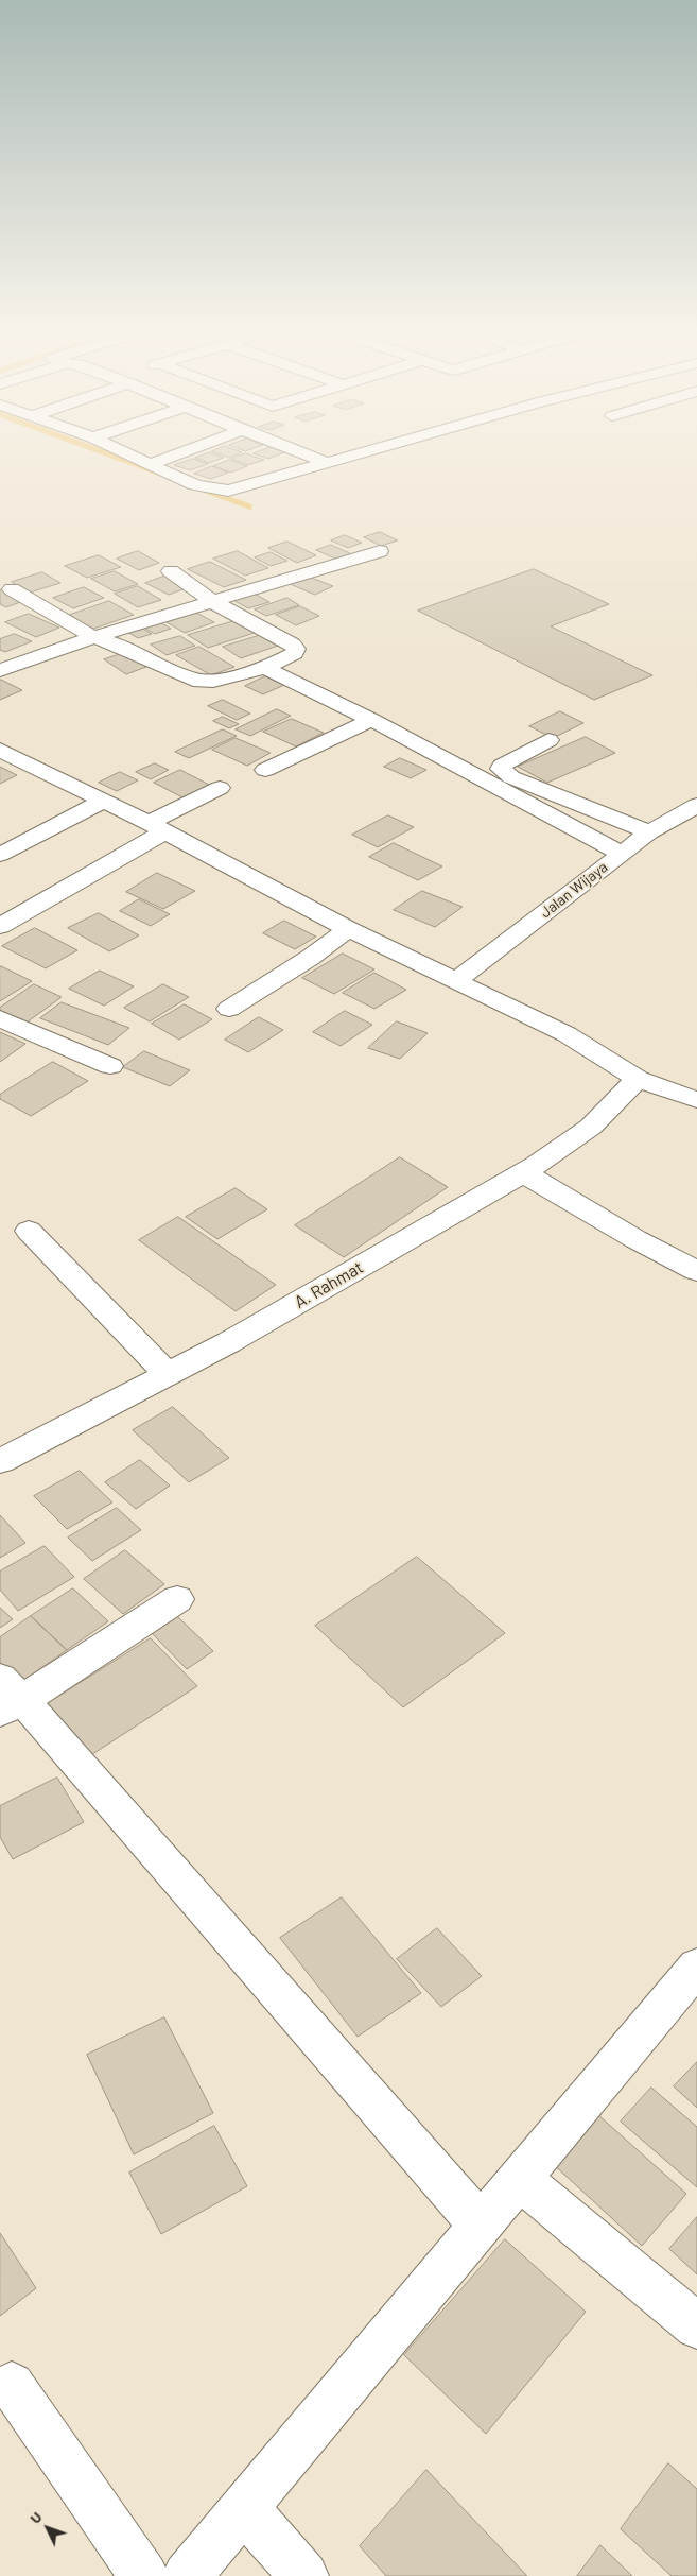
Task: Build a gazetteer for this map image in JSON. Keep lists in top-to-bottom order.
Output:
{
  "streets": {
    "street": ["Jalan Wijaya", "A. Rahmat"]
  },
  "north": "top left"
}
